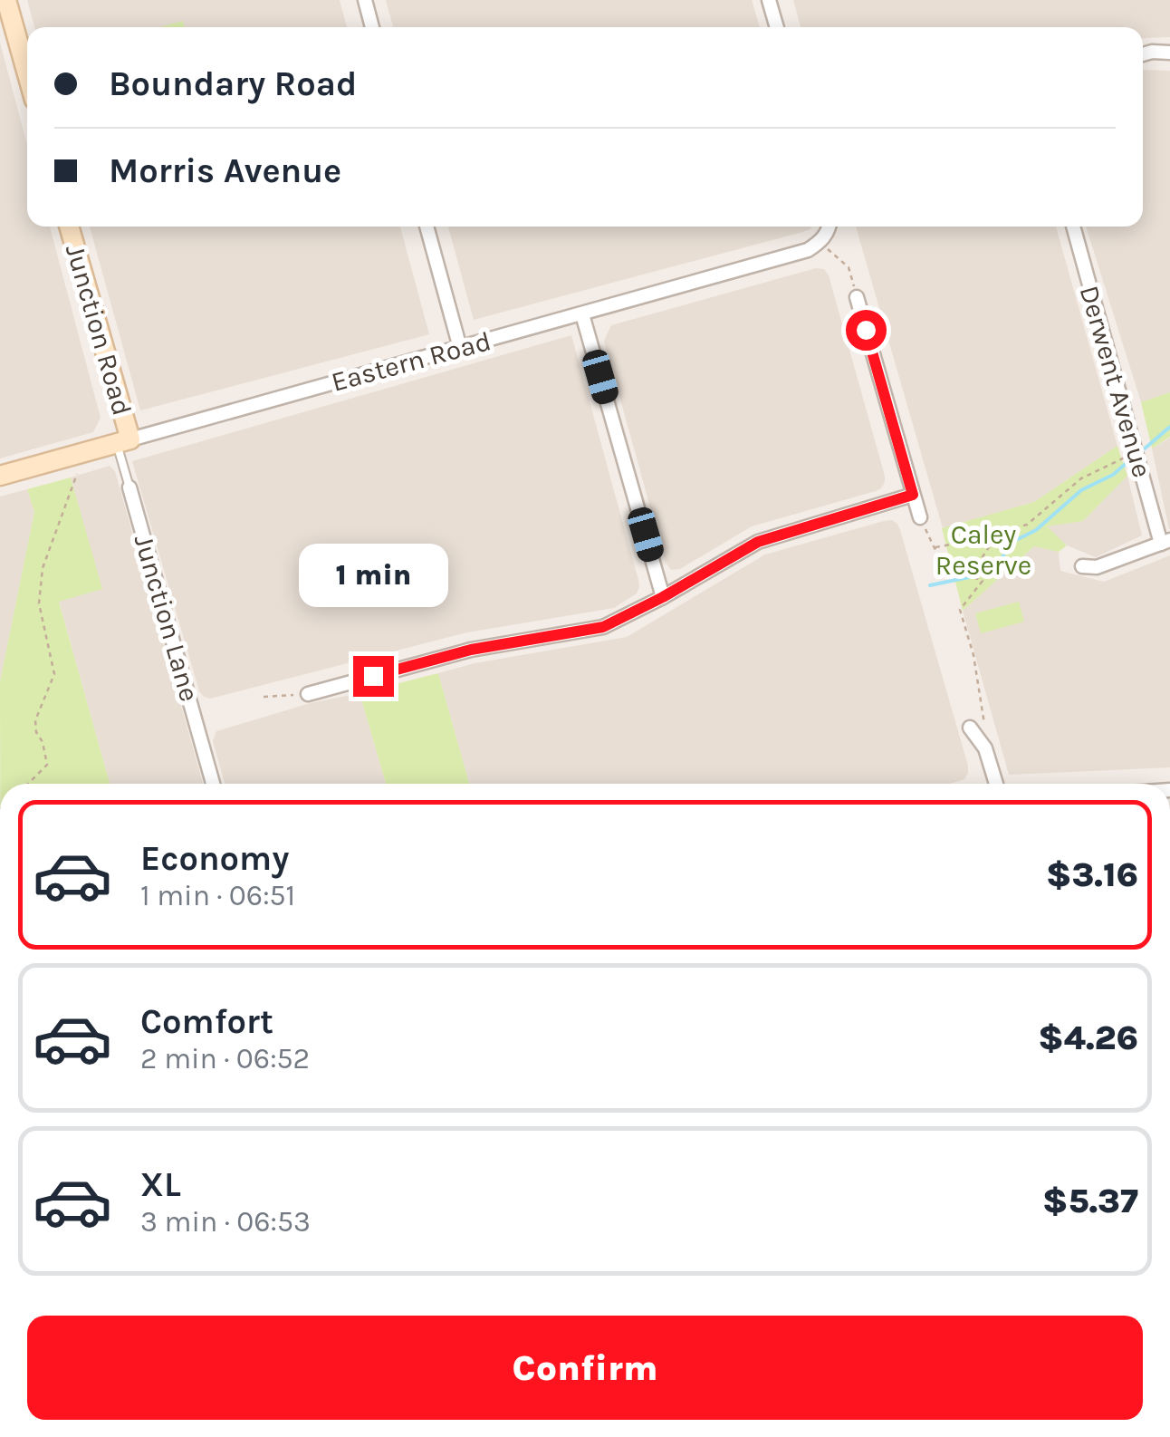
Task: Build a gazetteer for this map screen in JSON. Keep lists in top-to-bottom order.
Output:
{
  "streets": {
    "main road": ["Junction Road", "Eastern Road"],
    "street": ["Derwent Avenue", "Junction Lane"]
  },
  "crossings": [
    ["Junction Road", "Eastern Road"],
    ["Junction Road", "Junction Lane"],
    ["Eastern Road", "Junction Lane"]
  ],
  "parks": ["Caley Reserve"],
  "page": {
    "banner": ["Boundary Road", "Morris Avenue"],
    "bubble": "1 min",
    "list": [
      {
        "name": "Economy",
        "note": "1 min · 06:51",
        "value": "$3.16"
      },
      {
        "name": "Comfort",
        "note": "2 min · 06:52",
        "value": "$4.26"
      },
      {
        "name": "XL",
        "note": "3 min · 06:53",
        "value": "$5.37"
      }
    ],
    "buttons": "Confirm"
  }
}
